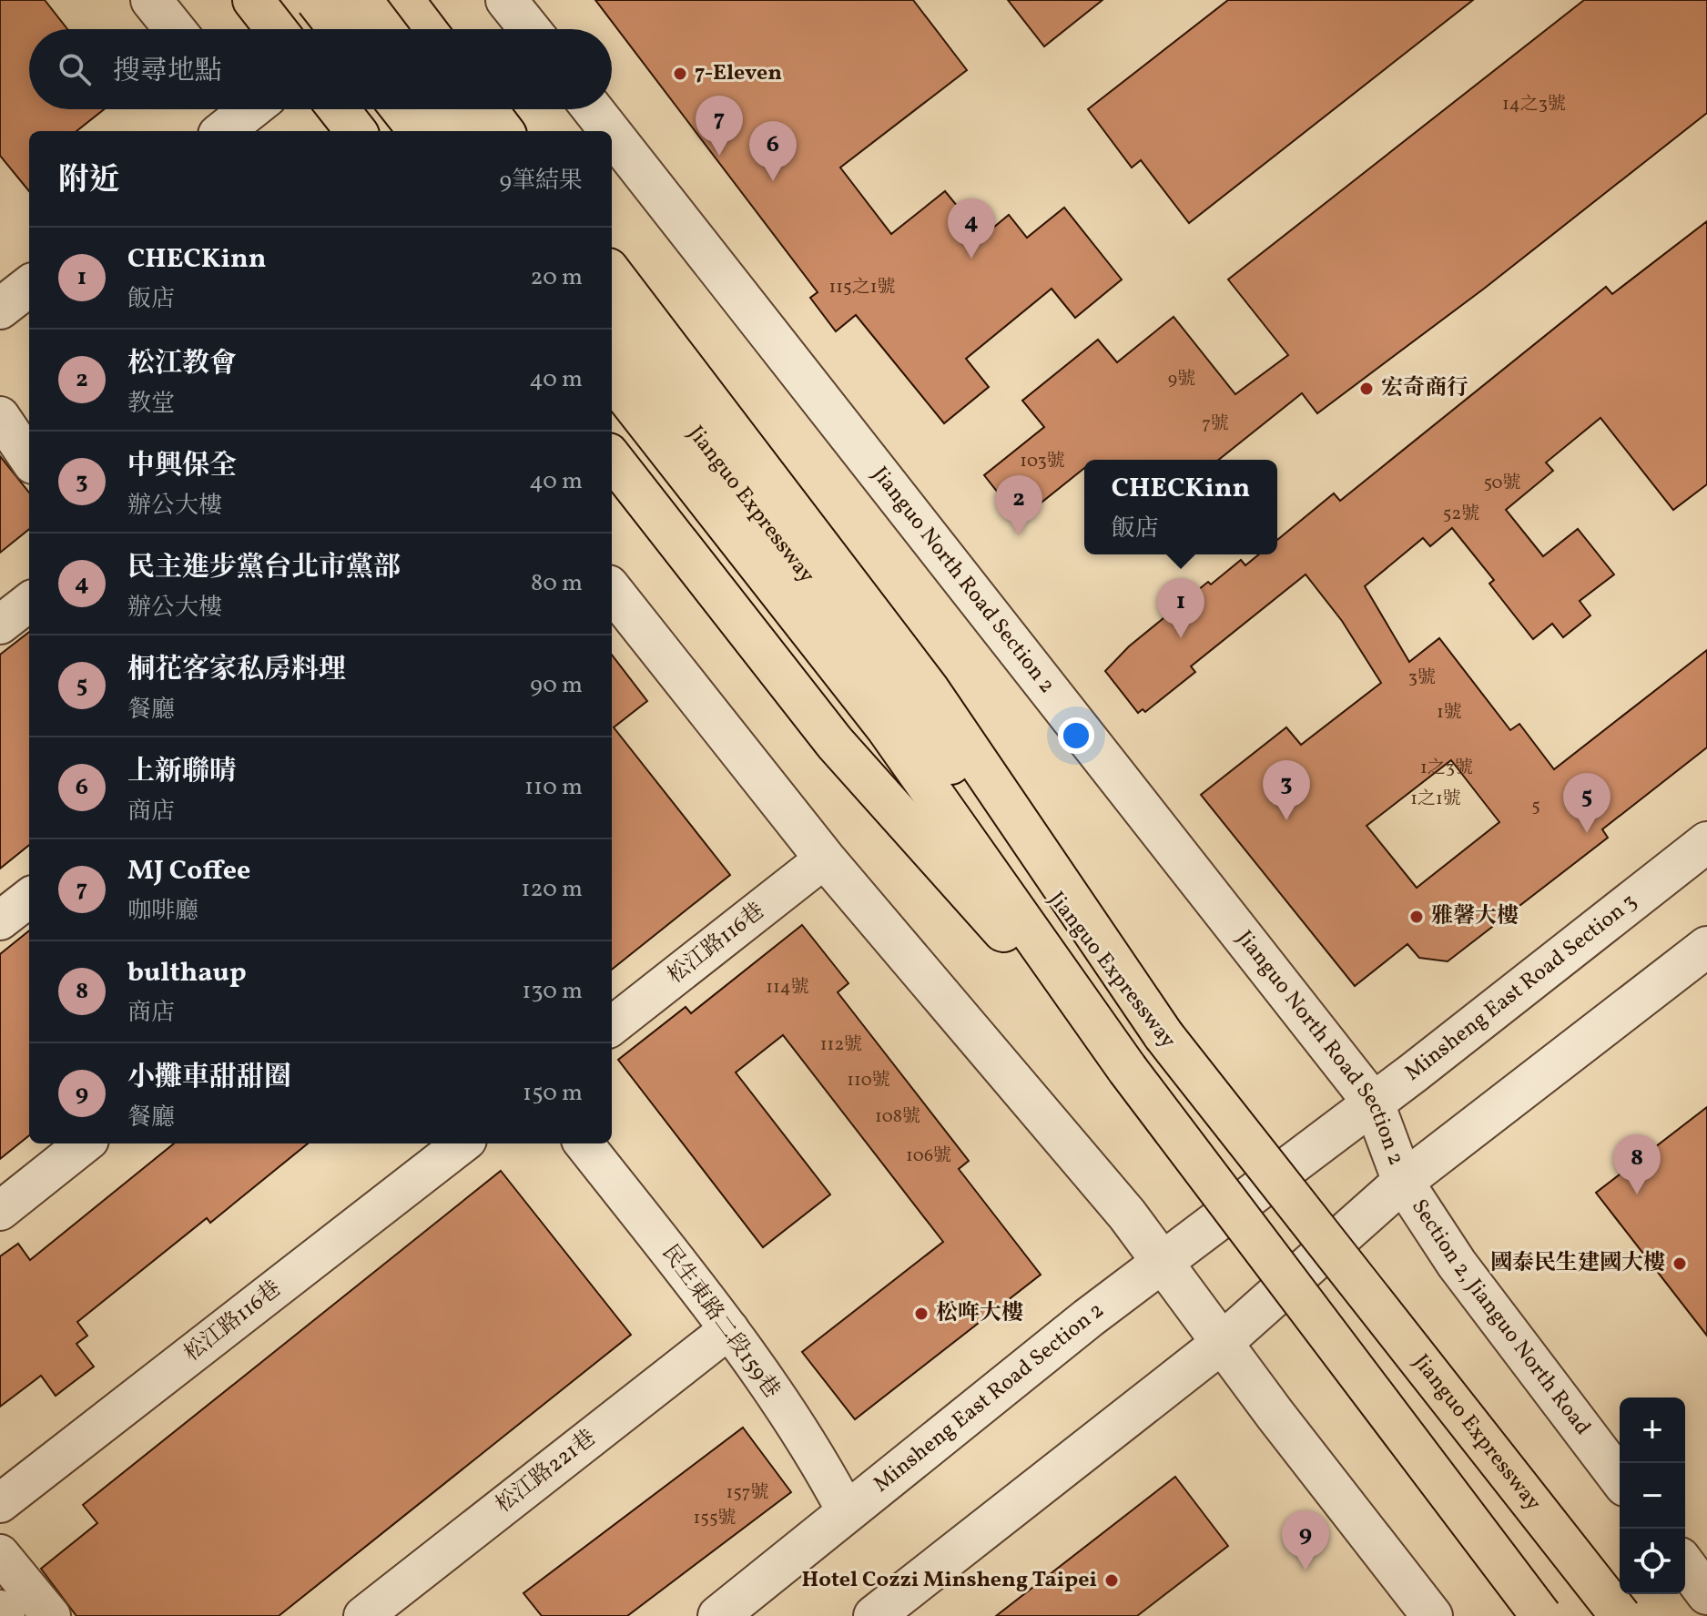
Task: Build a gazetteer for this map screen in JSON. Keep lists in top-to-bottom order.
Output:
{
  "streets": {
    "highway": ["Jianguo Expressway"],
    "street": [
      "Jianguo North Road Section 2",
      "松江路116巷",
      "Minsheng East Road Section 3",
      "Section 2, Jianguo North Road",
      "民生東路二段159巷",
      "Minsheng East Road Section 2",
      "松江路221巷"
    ]
  },
  "crossings": [
    ["Jianguo North Road Section 2", "Minsheng East Road Section 3"],
    ["Jianguo North Road Section 2", "Section 2, Jianguo North Road"],
    ["Minsheng East Road Section 3", "Minsheng East Road Section 2"],
    ["民生東路二段159巷", "Minsheng East Road Section 2"],
    ["民生東路二段159巷", "松江路221巷"]
  ],
  "places": [
    "7-Eleven",
    "宏奇商行",
    "雅馨大樓",
    "國泰民生建國大樓",
    "松哖大樓",
    "Hotel Cozzi Minsheng Taipei"
  ],
  "house_numbers": [
    "14之3號",
    "115之1號",
    "9號",
    "7號",
    "103號",
    "50號",
    "52號",
    "3號",
    "1號",
    "1之3號",
    "1之1號",
    "5",
    "114號",
    "112號",
    "110號",
    "108號",
    "106號",
    "157號",
    "155號"
  ],
  "page": {
    "search": "搜尋地點",
    "pins": [
      "7",
      "6",
      "4",
      "2",
      "1",
      "3",
      "5",
      "8",
      "9"
    ],
    "heading": ["附近", "9筆結果"],
    "list": [
      {
        "mark": "1",
        "name": "CHECKinn",
        "note": "飯店",
        "value": "20 m"
      },
      {
        "mark": "2",
        "name": "松江教會",
        "note": "教堂",
        "value": "40 m"
      },
      {
        "mark": "3",
        "name": "中興保全",
        "note": "辦公大樓",
        "value": "40 m"
      },
      {
        "mark": "4",
        "name": "民主進步黨台北市黨部",
        "note": "辦公大樓",
        "value": "80 m"
      },
      {
        "mark": "5",
        "name": "桐花客家私房料理",
        "note": "餐廳",
        "value": "90 m"
      },
      {
        "mark": "6",
        "name": "上新聯晴",
        "note": "商店",
        "value": "110 m"
      },
      {
        "mark": "7",
        "name": "MJ Coffee",
        "note": "咖啡廳",
        "value": "120 m"
      },
      {
        "mark": "8",
        "name": "bulthaup",
        "note": "商店",
        "value": "130 m"
      },
      {
        "mark": "9",
        "name": "小攤車甜甜圈",
        "note": "餐廳",
        "value": "150 m"
      }
    ],
    "popup": ["CHECKinn", "飯店"],
    "map_buttons": ["+", "−"]
  }
}
